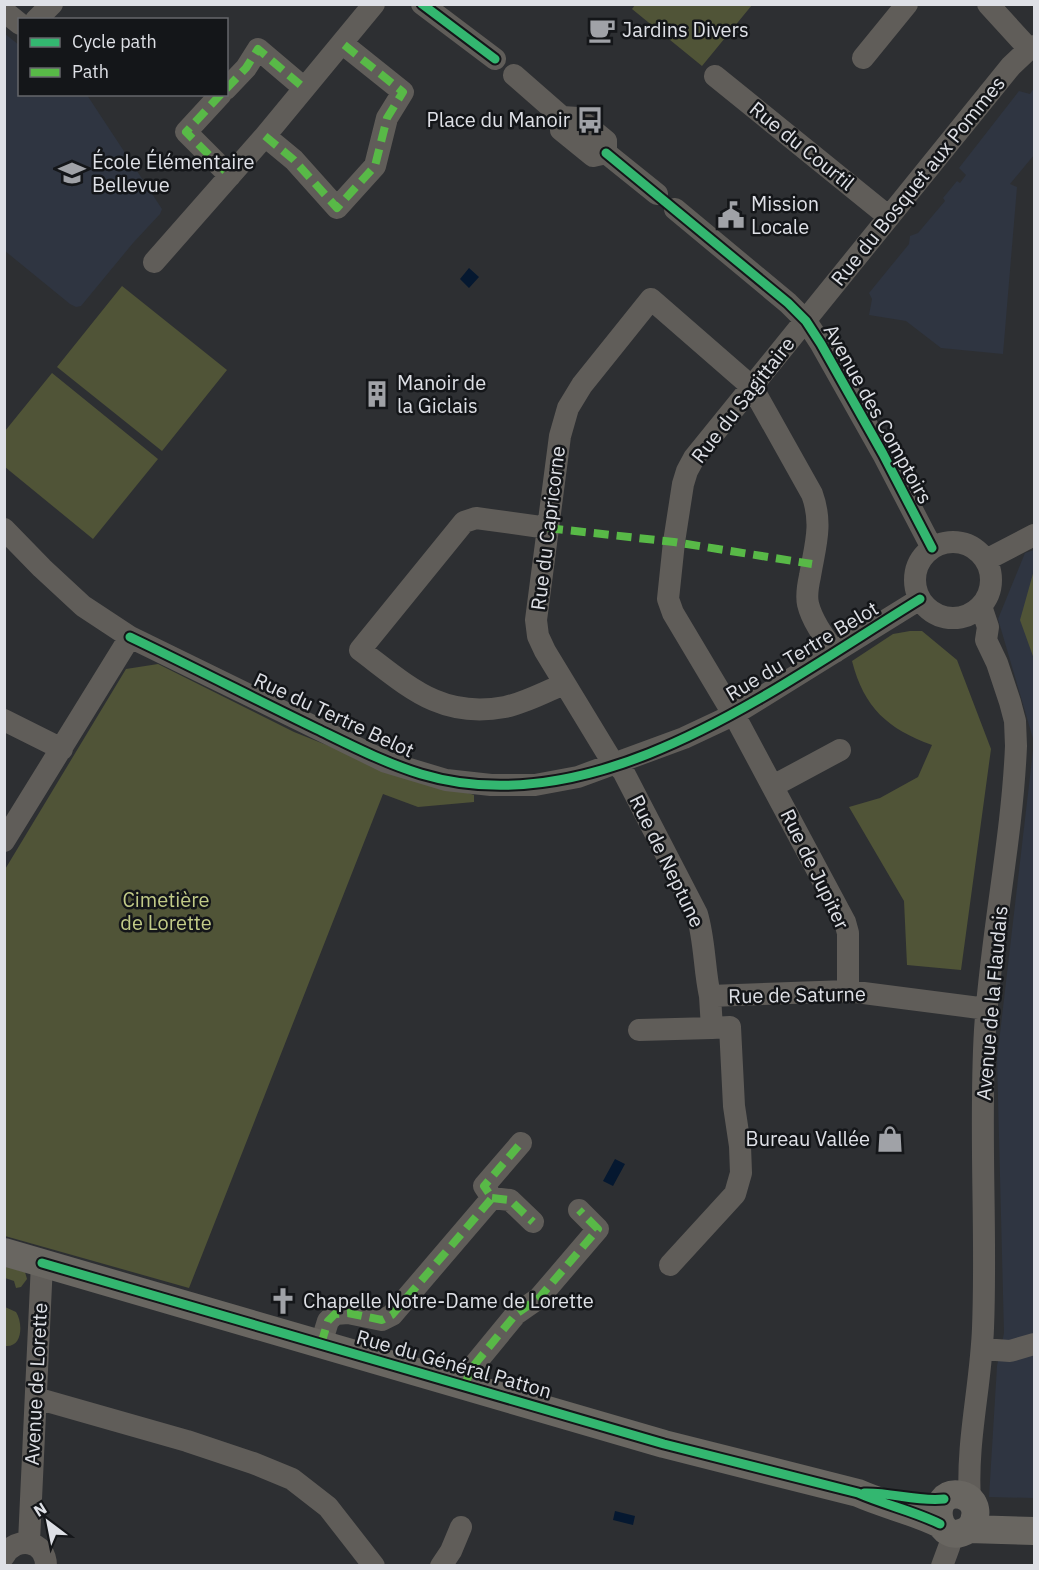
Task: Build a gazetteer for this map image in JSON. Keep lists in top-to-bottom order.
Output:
{
  "streets": {
    "main road": ["Rue du Général Patton"],
    "street": [
      "Rue du Courtil",
      "Rue du Bosquet aux Pommes",
      "Rue du Sagittaire",
      "Avenue des Comptoirs",
      "Rue du Capricorne",
      "Rue du Tertre Belot",
      "Rue de Neptune",
      "Rue de Jupiter",
      "Rue de Saturne",
      "Avenue de la Flaudais",
      "Avenue de Lorette"
    ]
  },
  "crossings": [
    ["Rue du Courtil", "Rue du Bosquet aux Pommes"],
    ["Rue du Bosquet aux Pommes", "Rue du Sagittaire"],
    ["Rue du Bosquet aux Pommes", "Avenue des Comptoirs"],
    ["Rue du Sagittaire", "Avenue des Comptoirs"],
    ["Rue du Sagittaire", "Rue du Capricorne"],
    ["Rue du Sagittaire", "Rue du Tertre Belot"],
    ["Rue du Sagittaire", "Rue de Jupiter"],
    ["Avenue des Comptoirs", "Rue du Tertre Belot"],
    ["Avenue des Comptoirs", "Avenue de la Flaudais"],
    ["Rue du Capricorne", "Rue du Tertre Belot"],
    ["Rue du Capricorne", "Rue de Neptune"],
    ["Rue du Tertre Belot", "Rue de Neptune"],
    ["Rue du Tertre Belot", "Rue de Jupiter"],
    ["Rue du Tertre Belot", "Avenue de la Flaudais"],
    ["Rue de Neptune", "Rue de Saturne"],
    ["Rue de Jupiter", "Rue de Saturne"],
    ["Rue de Saturne", "Avenue de la Flaudais"],
    ["Avenue de la Flaudais", "Rue du Général Patton"],
    ["Rue du Général Patton", "Avenue de Lorette"]
  ],
  "parks": ["Cimetière de Lorette"],
  "places": {
    "cafe": ["Jardins Divers"],
    "bus stop": ["Place du Manoir"],
    "school or university": ["École Élémentaire Bellevue"],
    "public building": ["Mission Locale"],
    "building": ["Manoir de la Giclais"],
    "shop": ["Bureau Vallée"],
    "church": ["Chapelle Notre-Dame de Lorette"]
  },
  "legend": ["Cycle path", "Path"],
  "north": "top left"
}
